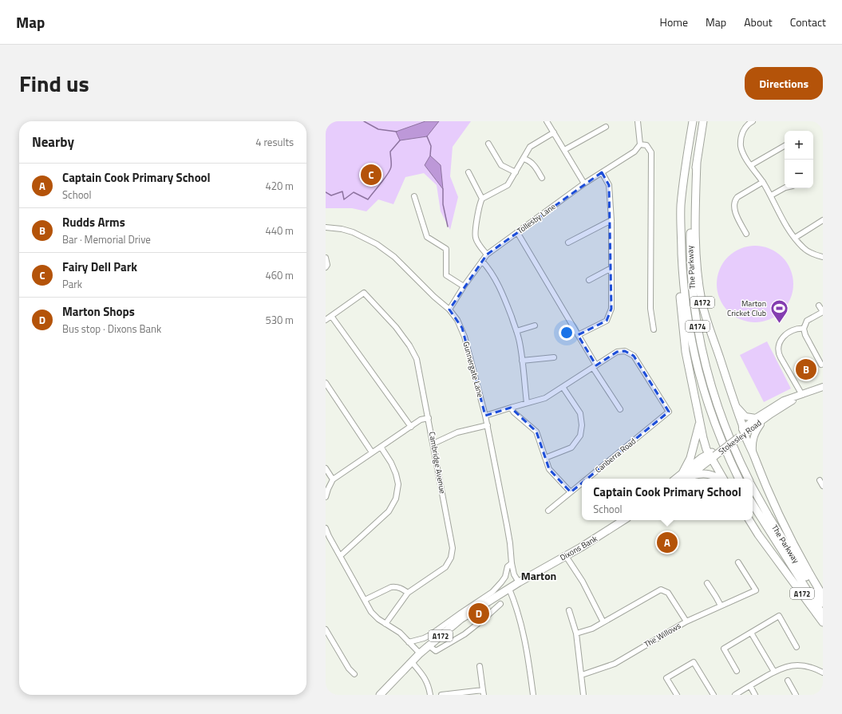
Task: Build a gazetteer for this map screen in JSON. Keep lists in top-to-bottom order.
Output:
{
  "streets": {
    "highway": [
      "The Parkway",
      "A172",
      "A174",
      "Stokesley Road",
      "Dixons Bank"
    ],
    "street": [
      "Tollesby Lane",
      "Gunnergate Lane",
      "Canberra Road",
      "Cambridge Avenue",
      "The Willows"
    ]
  },
  "crossings": [
    ["Tollesby Lane", "Gunnergate Lane"],
    ["The Parkway", "A172"],
    ["The Parkway", "A174"],
    ["A172", "Stokesley Road"],
    ["A174", "Stokesley Road"],
    ["Gunnergate Lane", "Dixons Bank"]
  ],
  "districts": ["Marton"],
  "places": {
    "sports": ["Marton Cricket Club"]
  },
  "page": {
    "header": "Map",
    "nav": [
      "Home",
      "Map",
      "About",
      "Contact"
    ],
    "title": "Find us",
    "buttons": "Directions",
    "heading": ["Nearby", "4 results"],
    "map_buttons": ["+", "−"],
    "list": [
      {
        "mark": "A",
        "name": "Captain Cook Primary School",
        "note": "School",
        "value": "420 m"
      },
      {
        "mark": "B",
        "name": "Rudds Arms",
        "note": "Bar · Memorial Drive",
        "value": "440 m"
      },
      {
        "mark": "C",
        "name": "Fairy Dell Park",
        "note": "Park",
        "value": "460 m"
      },
      {
        "mark": "D",
        "name": "Marton Shops",
        "note": "Bus stop · Dixons Bank",
        "value": "530 m"
      }
    ],
    "pins": [
      "C",
      "B",
      "A",
      "D"
    ],
    "popup": ["Captain Cook Primary School", "School"]
  }
}
